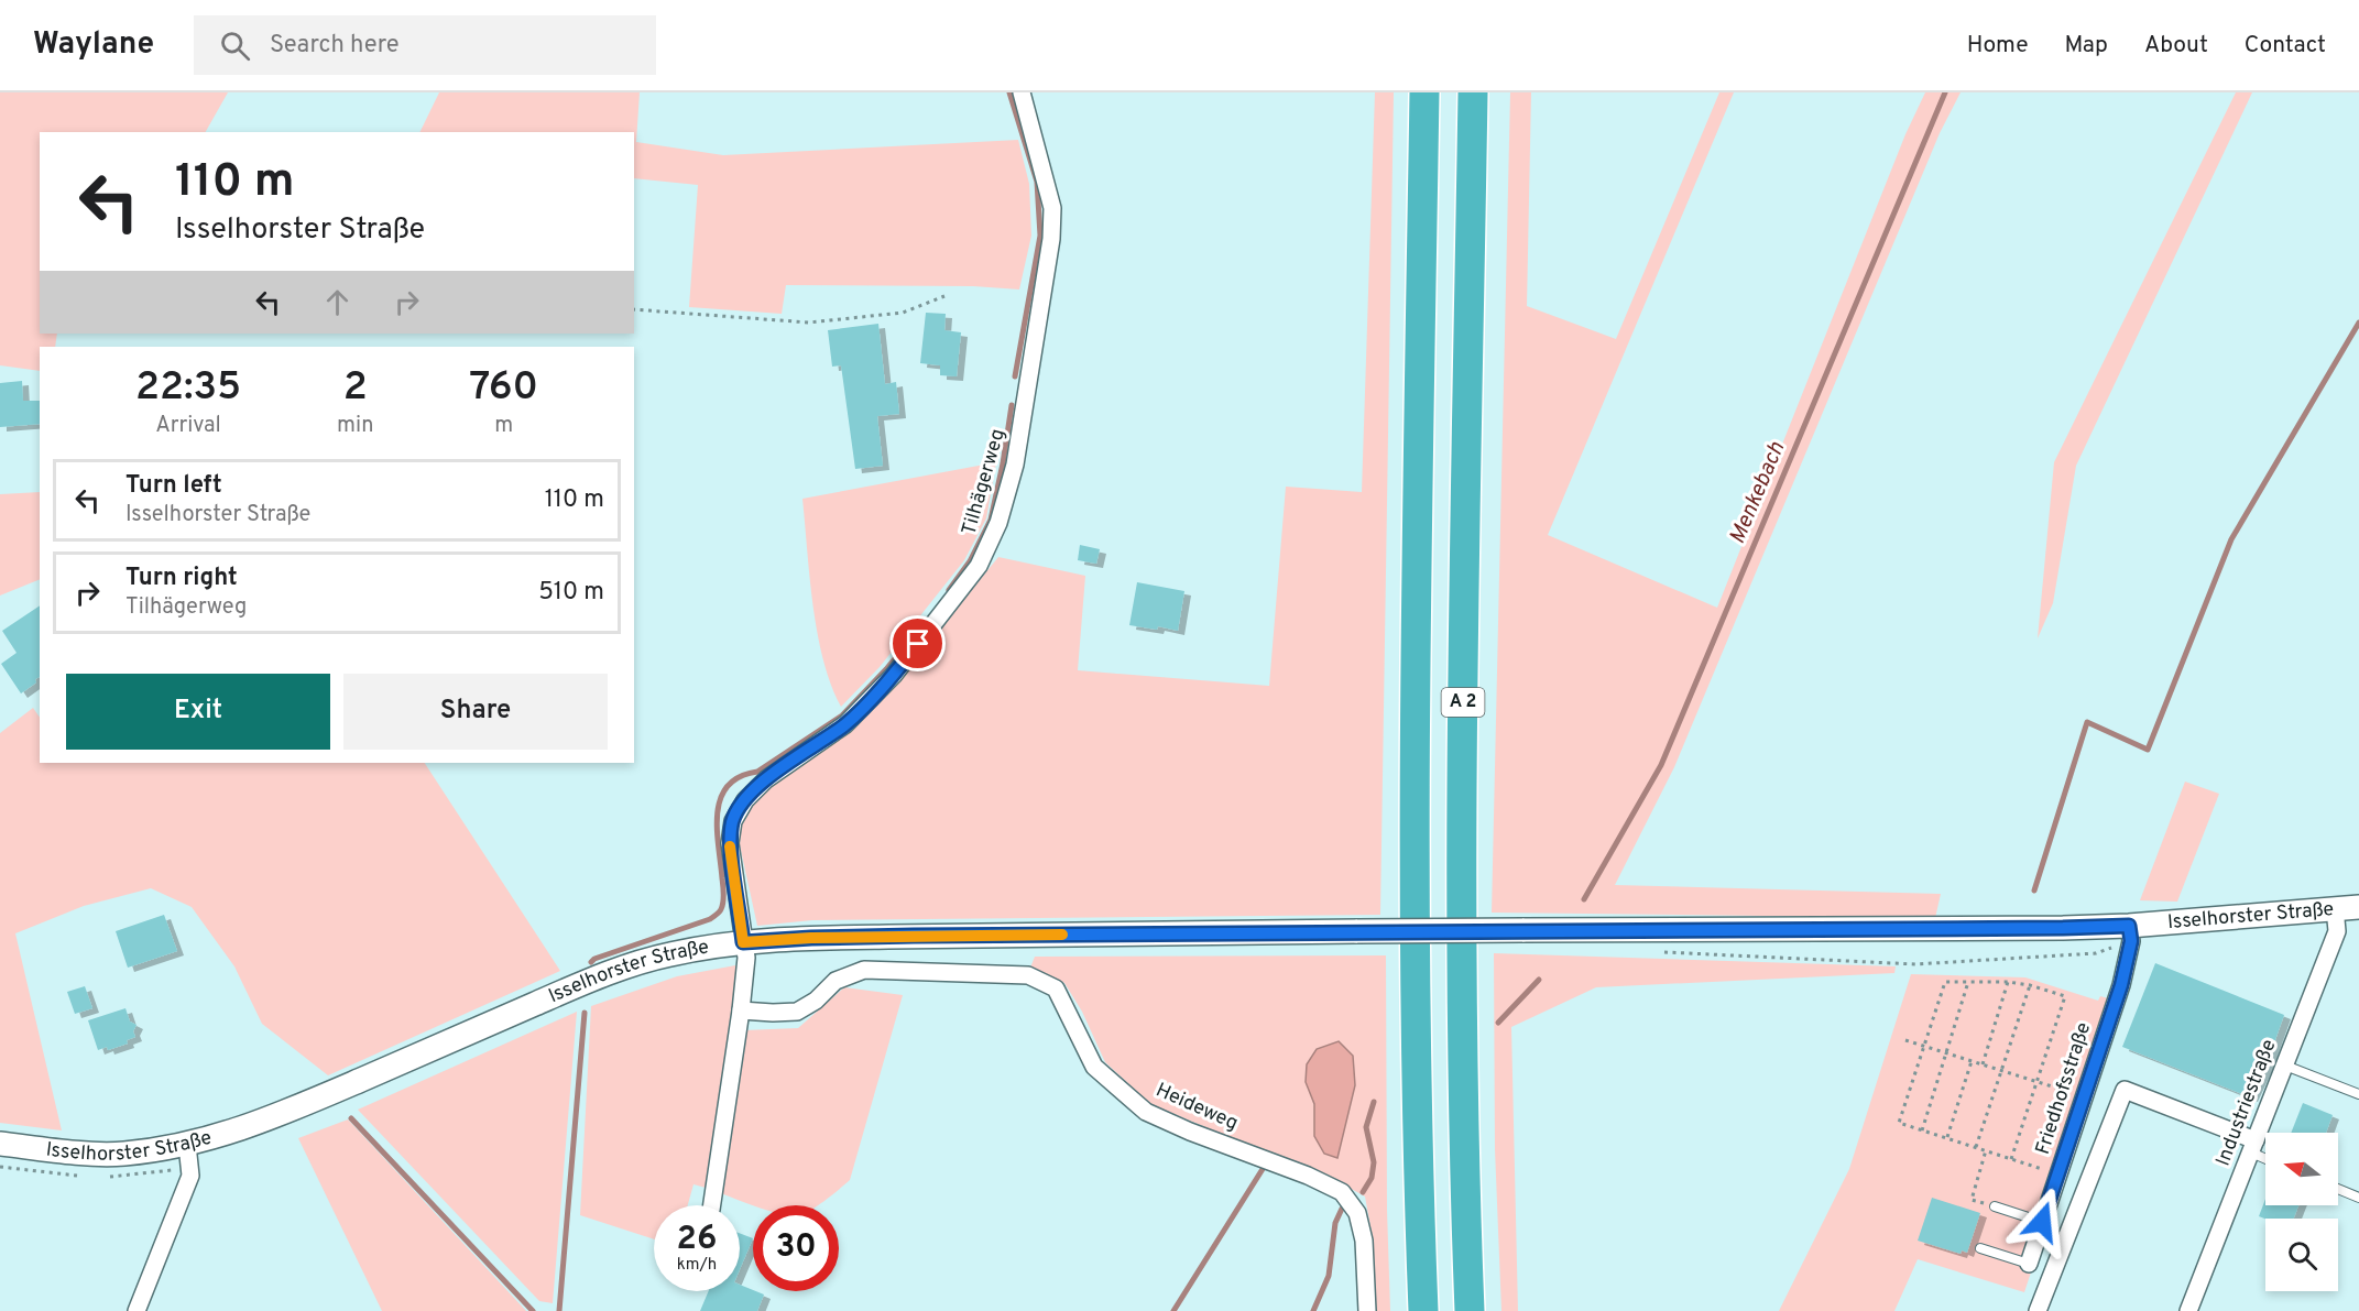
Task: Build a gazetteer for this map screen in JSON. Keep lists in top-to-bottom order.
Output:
{
  "streets": {
    "highway": ["A 2"],
    "street": [
      "Tilhägerweg",
      "Isselhorster Straße",
      "Friedhofsstraße",
      "Industriestraße",
      "Heideweg"
    ]
  },
  "crossings": [
    ["Tilhägerweg", "Isselhorster Straße"],
    ["Isselhorster Straße", "Friedhofsstraße"],
    ["Isselhorster Straße", "Industriestraße"]
  ],
  "water": ["Menkebach"],
  "north": "left",
  "page": {
    "header": "Waylane",
    "search": "Search here",
    "nav": [
      "Home",
      "Map",
      "About",
      "Contact"
    ],
    "turn": ["110 m", "Isselhorster Straße"],
    "eta": [
      "22:35",
      "Arrival",
      "2",
      "min",
      "760",
      "m"
    ],
    "list": [
      {
        "name": "Turn left",
        "note": "Isselhorster Straße",
        "value": "110 m"
      },
      {
        "name": "Turn right",
        "note": "Tilhägerweg",
        "value": "510 m"
      }
    ],
    "buttons": ["Exit", "Share"],
    "speed": "26 km/h",
    "limit": "30"
  }
}
